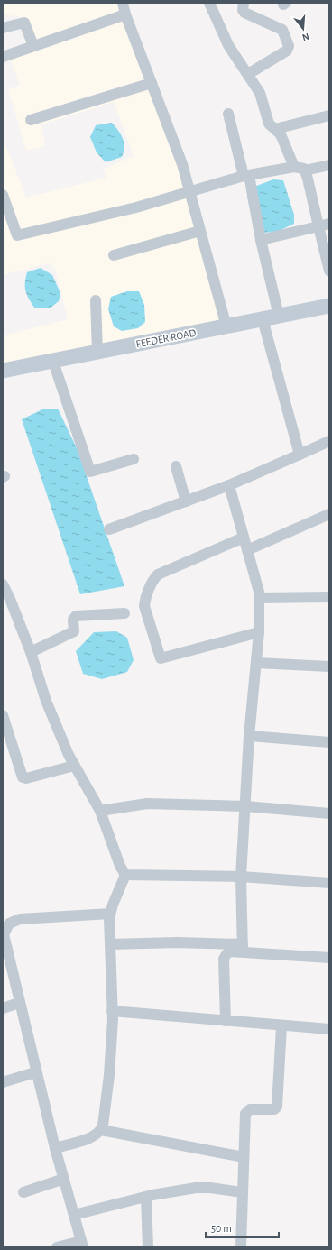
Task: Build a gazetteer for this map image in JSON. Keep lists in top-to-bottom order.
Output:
{
  "streets": {
    "street": ["FEEDER ROAD"]
  },
  "scale_bar": "50 m",
  "north": "bottom"
}
